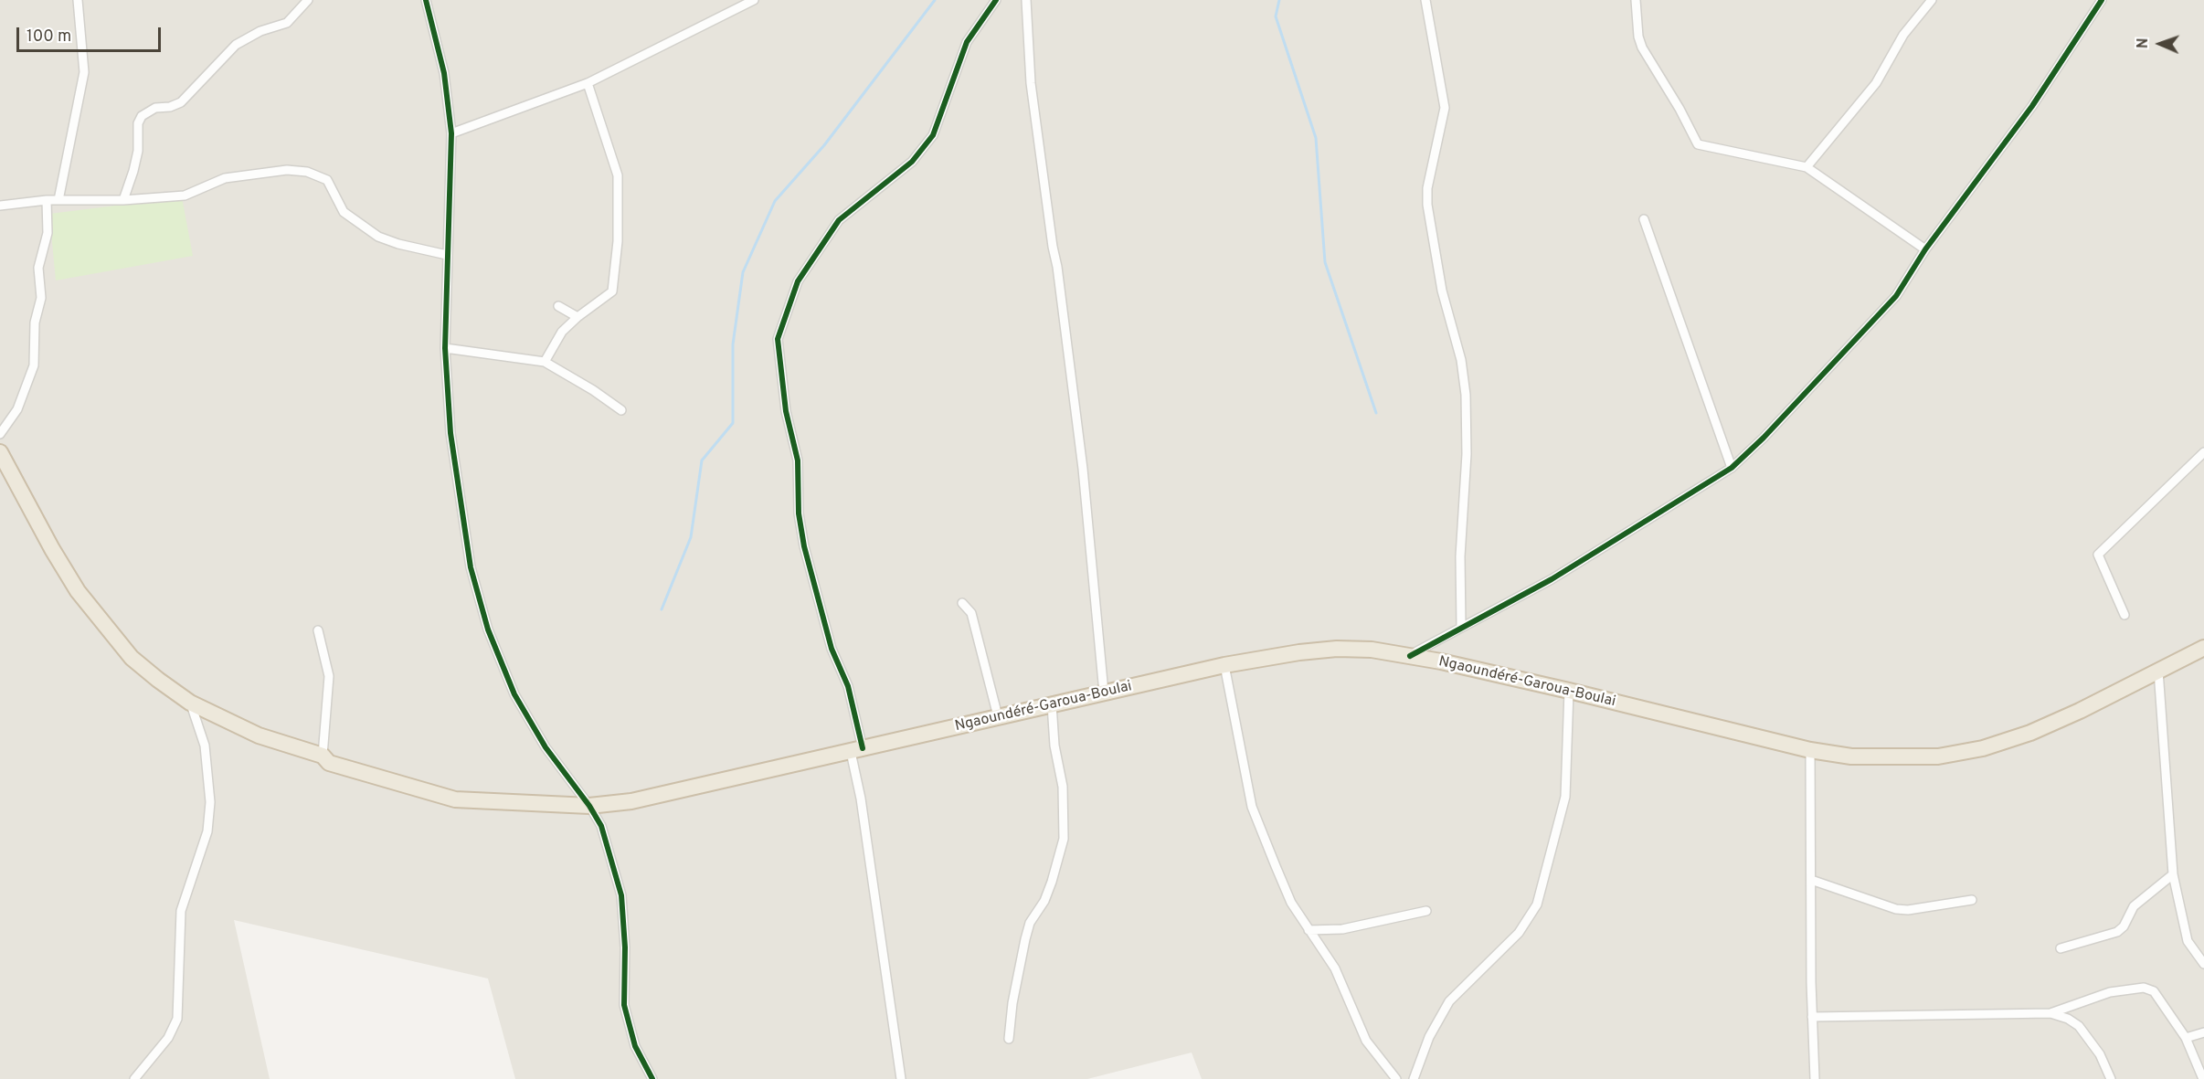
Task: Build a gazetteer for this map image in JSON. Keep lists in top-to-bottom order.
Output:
{
  "streets": {
    "highway": ["Ngaoundéré-Garoua-Boulai"]
  },
  "scale_bar": "100 m",
  "north": "left"
}
